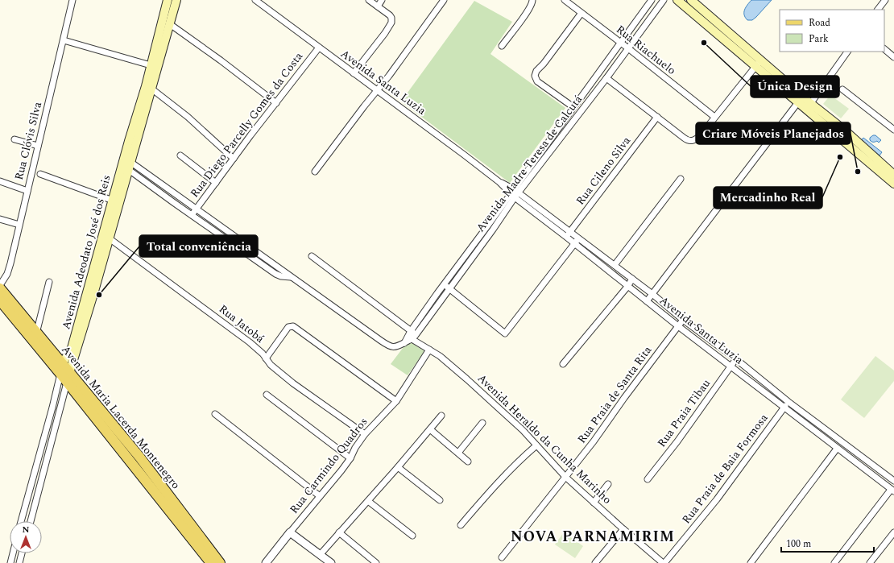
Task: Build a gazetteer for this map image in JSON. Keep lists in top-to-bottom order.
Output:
{
  "streets": {
    "main road": ["Avenida Adeodato José dos Reis", "Avenida Maria Lacerda Montenegro"],
    "street": [
      "Rua Riachuelo",
      "Avenida Santa Luzia",
      "Rua Diego Parcelly Gomes da Costa",
      "Rua Clóvis Silva",
      "Avenida Madre Teresa de Calcutá",
      "Rua Cileno Silva",
      "Rua Jatobá",
      "Rua Praia de Santa Rita",
      "Rua Praia Tibau",
      "Avenida Heraldo da Cunha Marinho",
      "Rua Carmindo Quadros",
      "Rua Praia de Baia Formosa"
    ]
  },
  "crossings": [
    ["Rua Riachuelo", "Avenida Madre Teresa de Calcutá"],
    ["Avenida Santa Luzia", "Rua Diego Parcelly Gomes da Costa"],
    ["Avenida Santa Luzia", "Avenida Madre Teresa de Calcutá"],
    ["Avenida Santa Luzia", "Rua Cileno Silva"],
    ["Avenida Santa Luzia", "Rua Praia de Santa Rita"],
    ["Avenida Santa Luzia", "Rua Praia Tibau"],
    ["Avenida Santa Luzia", "Rua Praia de Baia Formosa"],
    ["Avenida Madre Teresa de Calcutá", "Avenida Heraldo da Cunha Marinho"],
    ["Avenida Adeodato José dos Reis", "Rua Jatobá"],
    ["Avenida Adeodato José dos Reis", "Avenida Maria Lacerda Montenegro"],
    ["Rua Jatobá", "Rua Carmindo Quadros"],
    ["Rua Praia de Santa Rita", "Avenida Heraldo da Cunha Marinho"],
    ["Avenida Heraldo da Cunha Marinho", "Rua Carmindo Quadros"],
    ["Avenida Heraldo da Cunha Marinho", "Rua Praia de Baia Formosa"]
  ],
  "districts": ["NOVA PARNAMIRIM"],
  "places": [
    "Única Design",
    "Mercadinho Real",
    "Criare Móveis Planejados",
    "Total conveniência"
  ],
  "legend": ["Road", "Park"],
  "scale_bar": "100 m",
  "north": "top"
}
